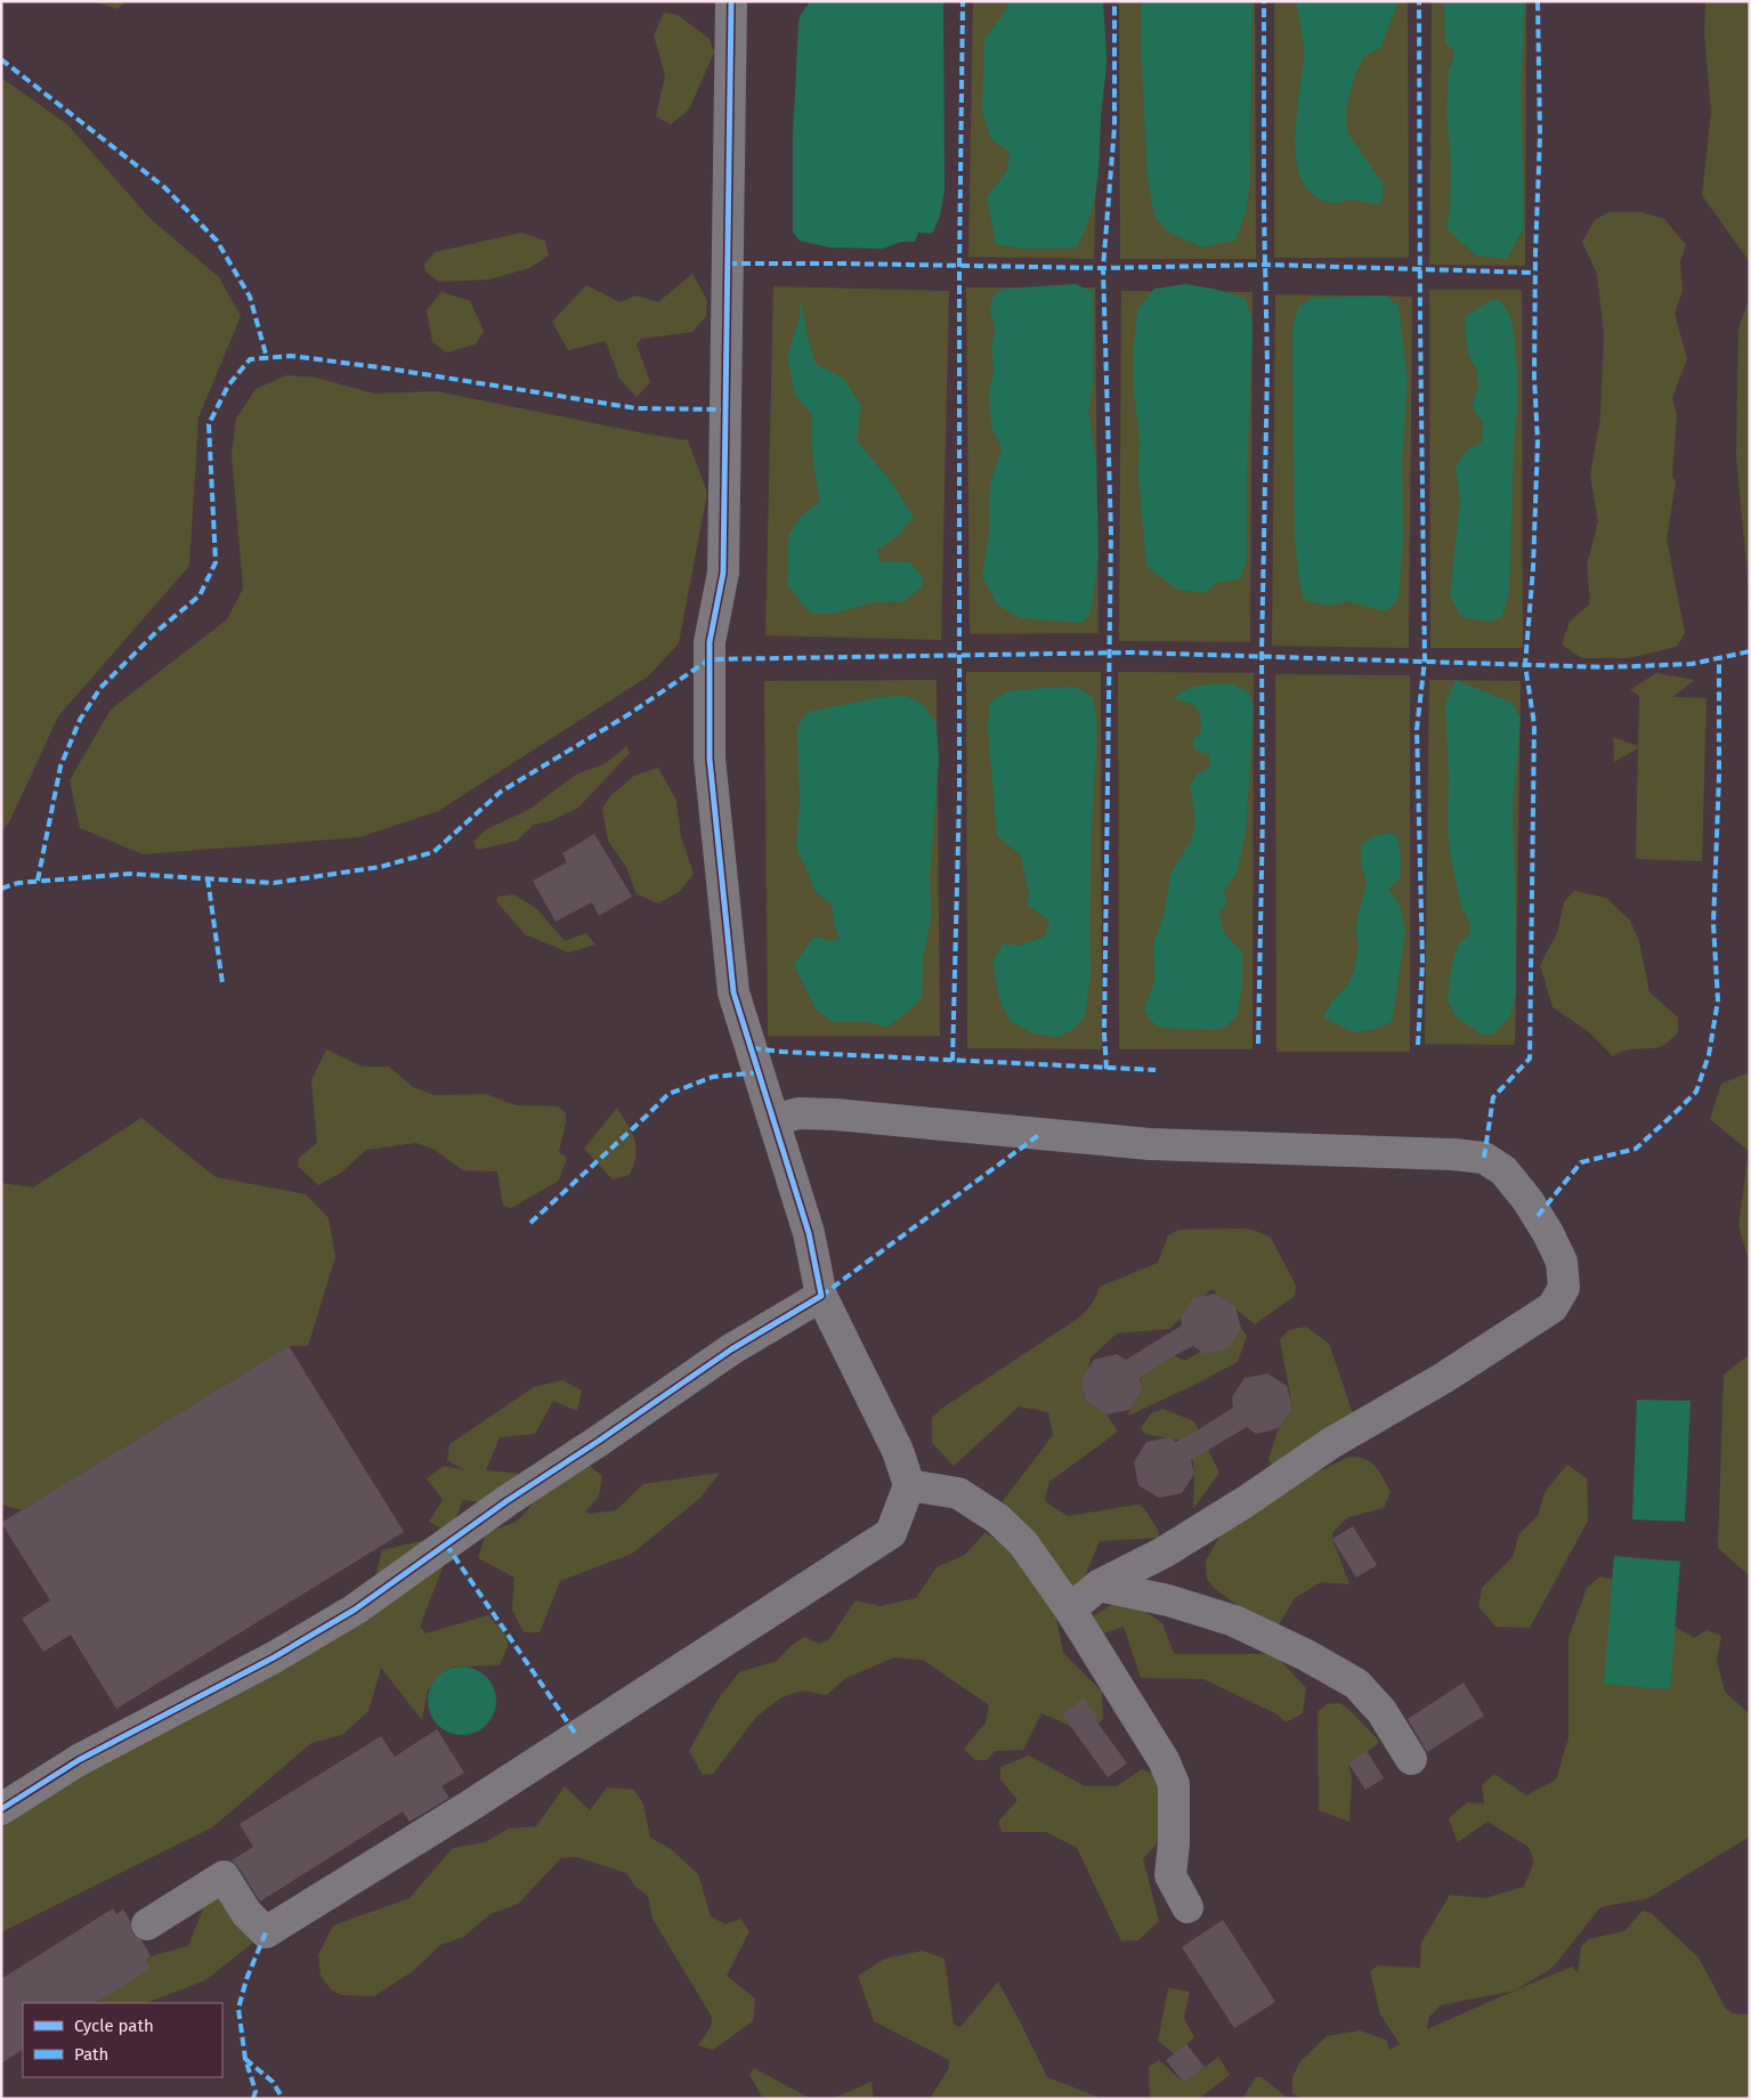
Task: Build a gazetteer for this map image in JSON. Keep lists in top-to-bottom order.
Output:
{
  "legend": ["Cycle path", "Path"]
}
